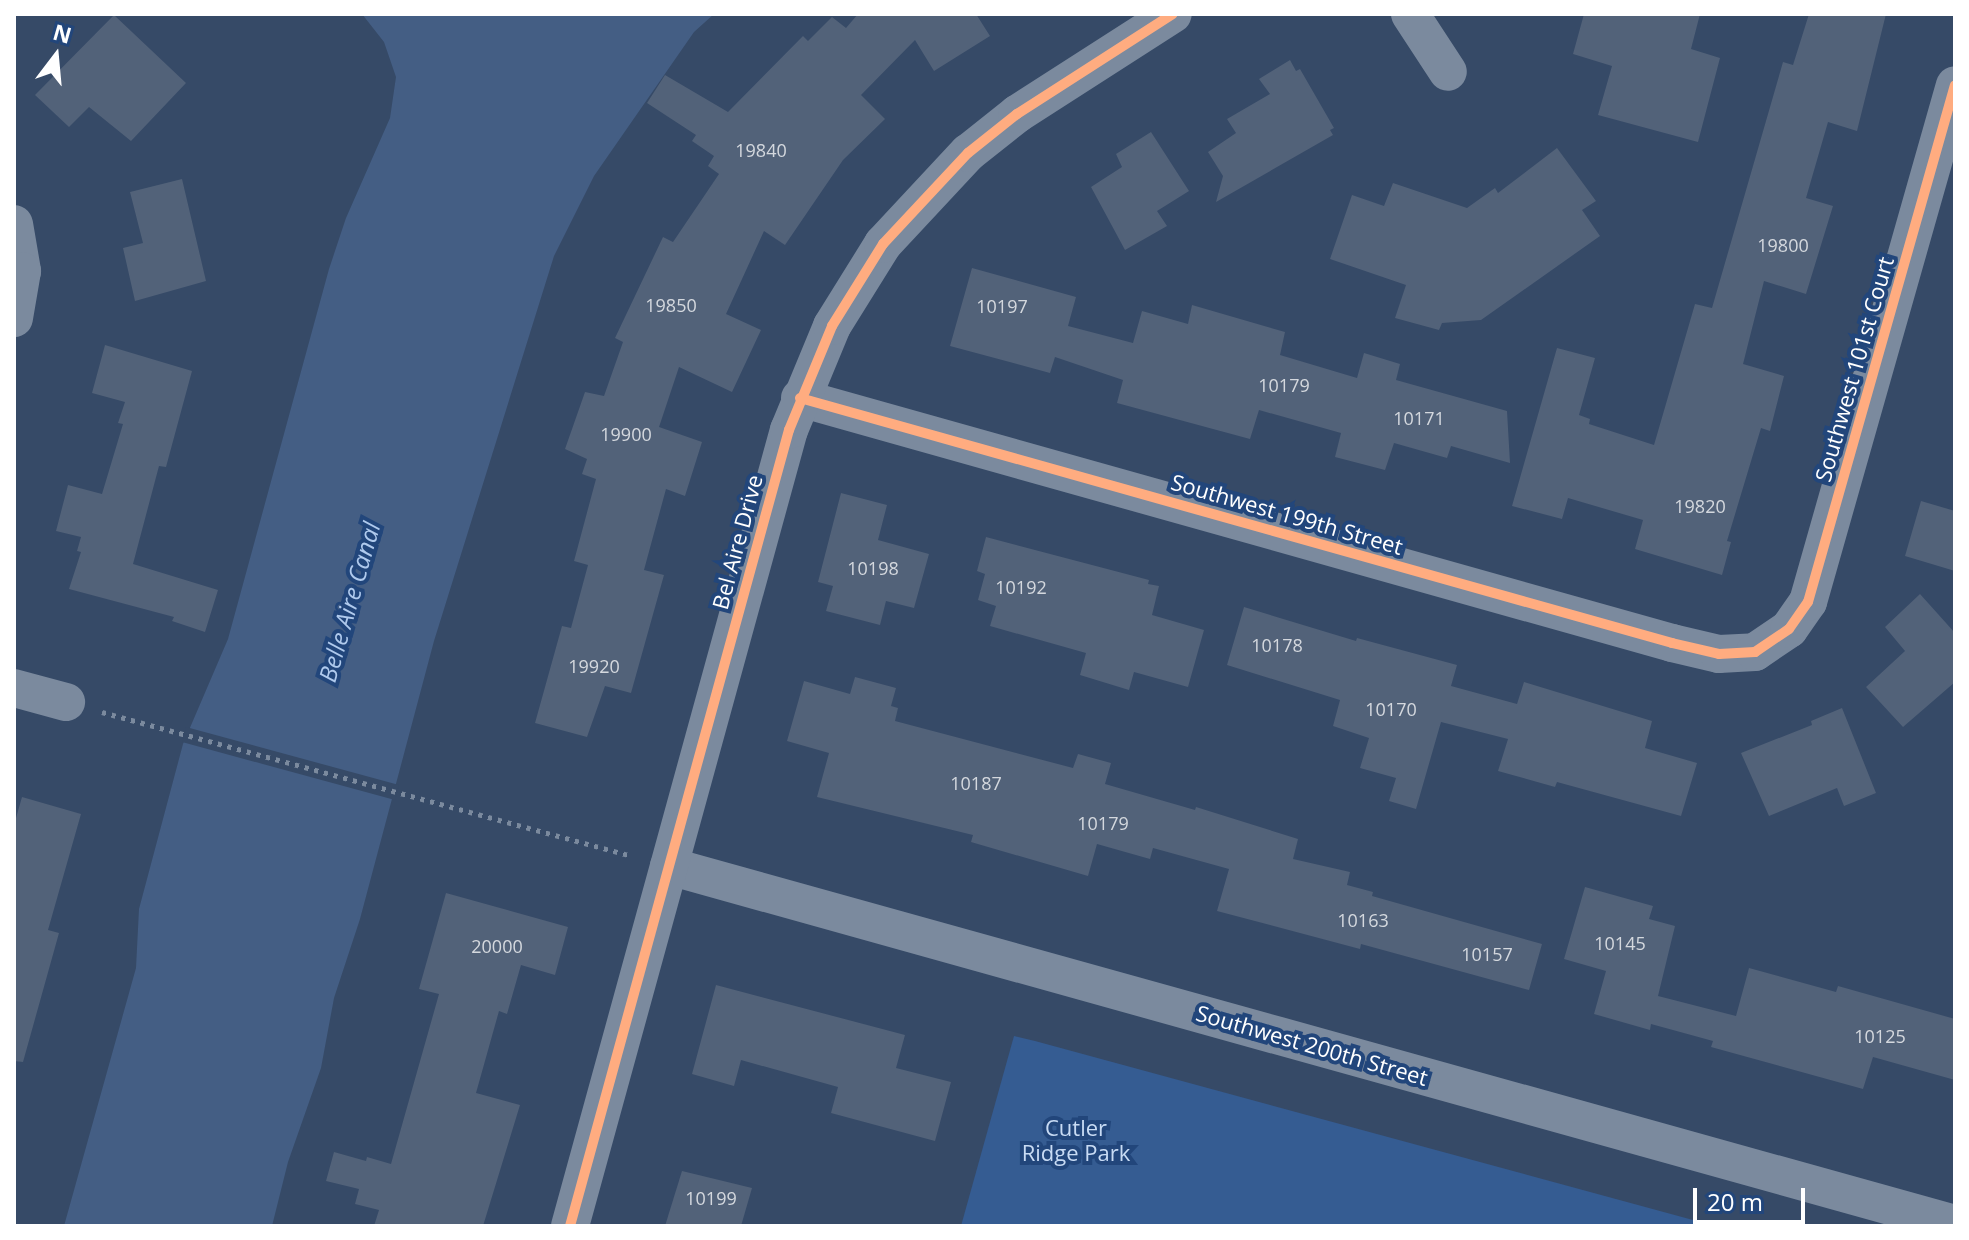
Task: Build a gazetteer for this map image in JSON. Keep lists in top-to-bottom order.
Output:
{
  "streets": {
    "street": [
      "Southwest 101st Court",
      "Southwest 199th Street",
      "Bel Aire Drive",
      "Southwest 200th Street"
    ]
  },
  "crossings": [
    ["Southwest 101st Court", "Southwest 199th Street"],
    ["Southwest 199th Street", "Bel Aire Drive"],
    ["Bel Aire Drive", "Southwest 200th Street"]
  ],
  "water": ["Belle Aire Canal"],
  "parks": ["Cutler Ridge Park"],
  "house_numbers": [
    "19840",
    "19800",
    "19850",
    "10197",
    "10179",
    "10171",
    "19900",
    "19820",
    "10198",
    "10192",
    "10178",
    "19920",
    "10170",
    "10187",
    "10179",
    "10163",
    "10145",
    "20000",
    "10157",
    "10125",
    "10199"
  ],
  "scale_bar": "20 m",
  "north": "top"
}
